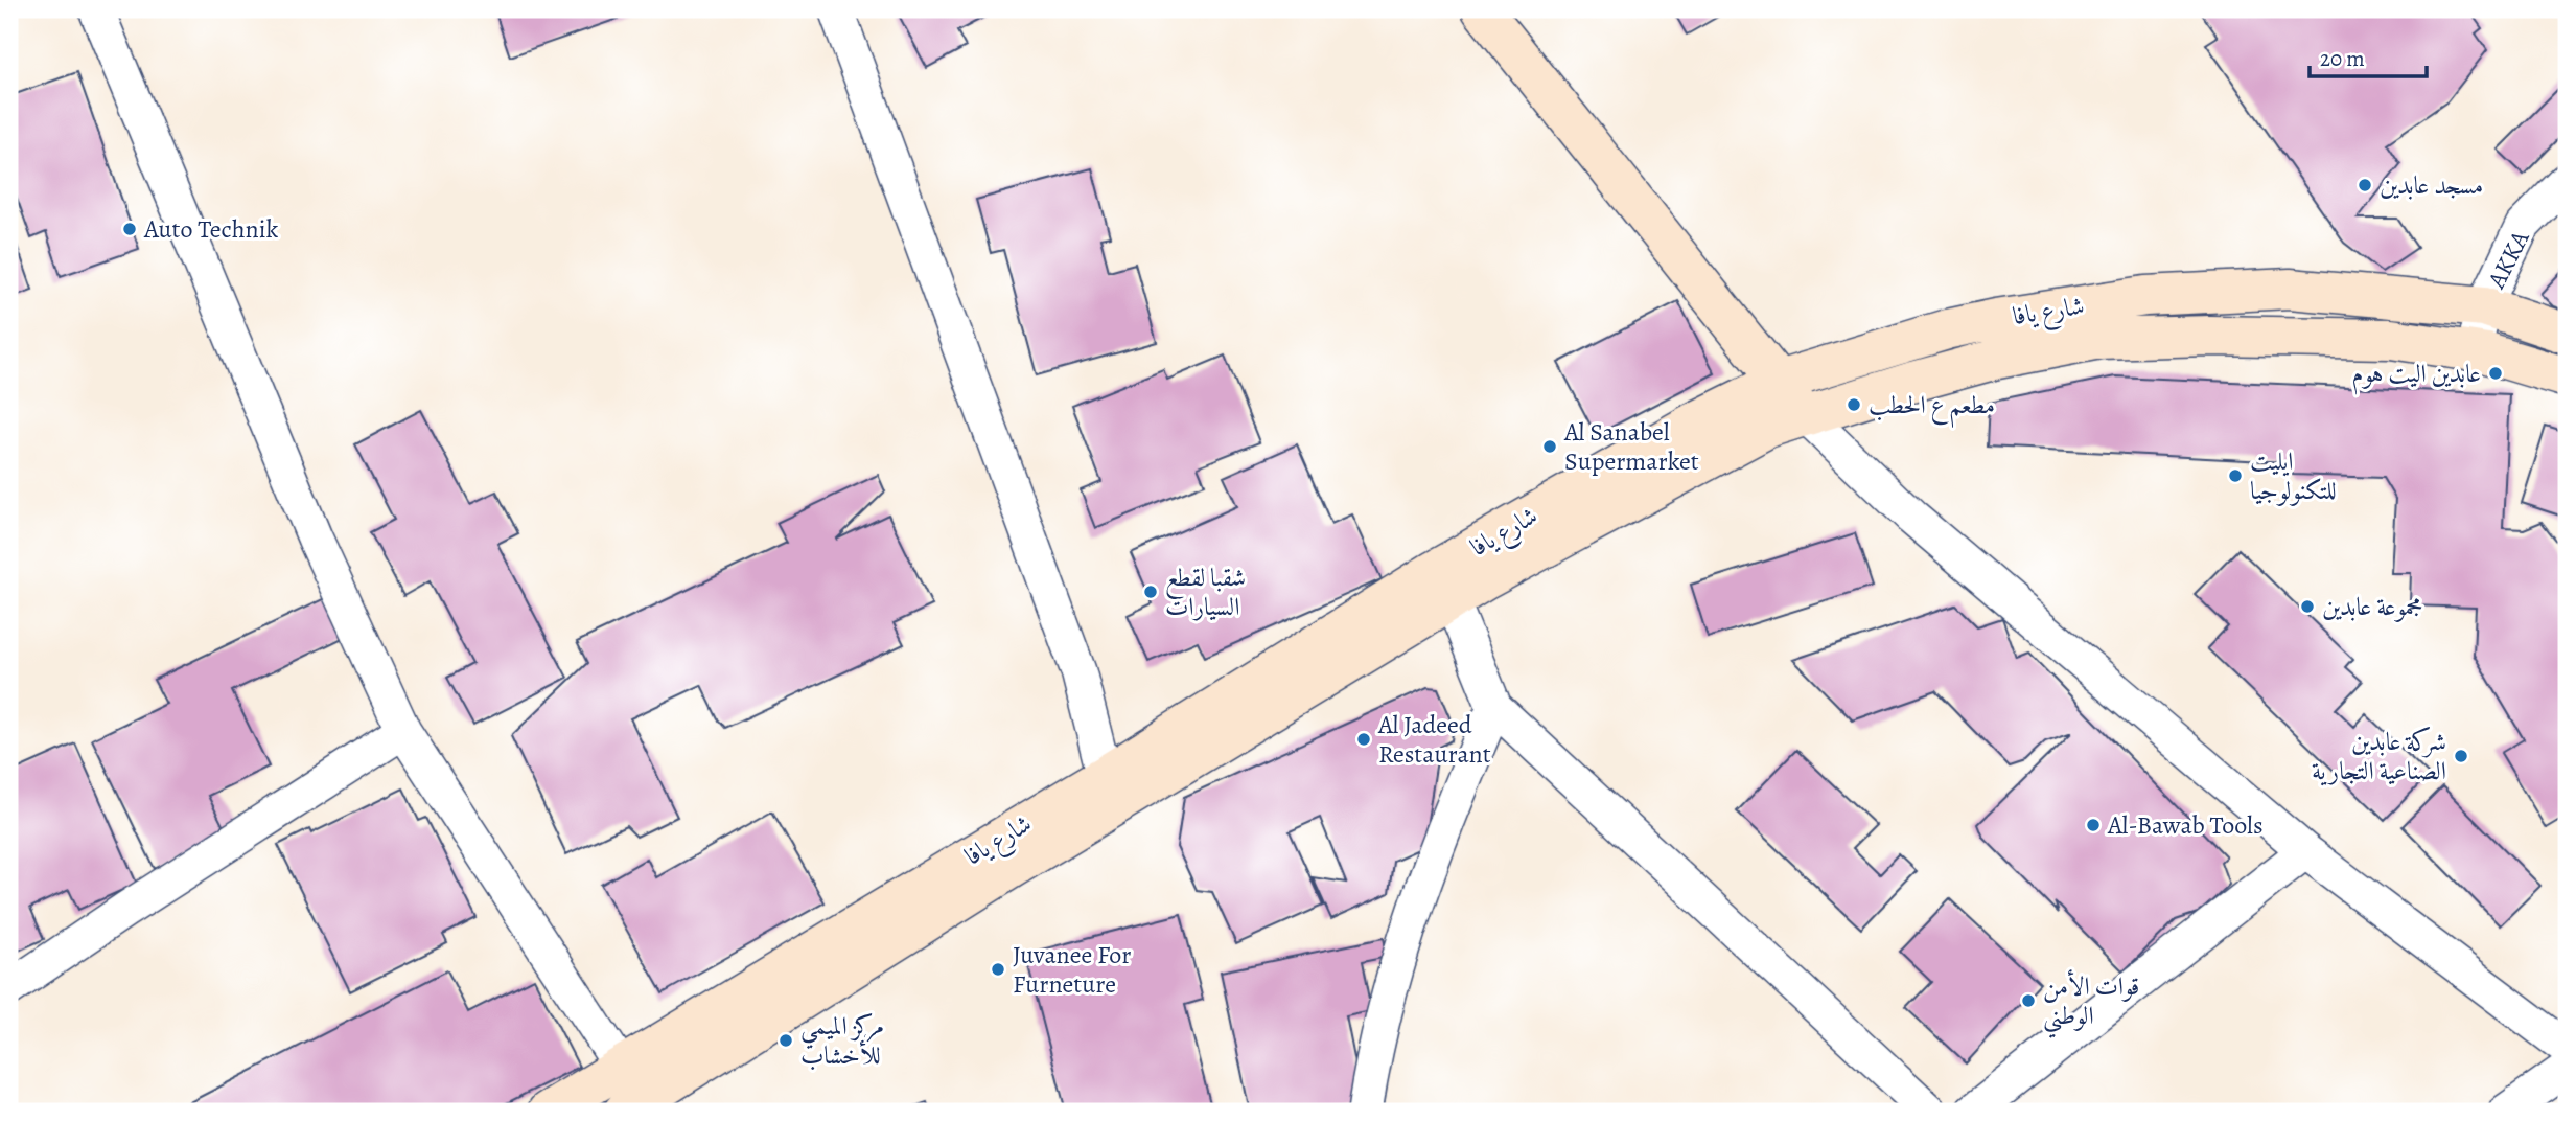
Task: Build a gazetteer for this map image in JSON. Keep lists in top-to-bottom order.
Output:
{
  "streets": {
    "main road": ["شارع يافا"],
    "street": ["AKKA"]
  },
  "crossings": [
    ["AKKA", "شارع يافا"]
  ],
  "places": [
    "مسجد عابدين",
    "Auto Technik",
    "عابدين اليت هوم",
    "مطعم ع الحطب",
    "Al Sanabel Supermarket",
    "ايليت للتكنولوجيا",
    "شقبا لقطع السيارات",
    "مجموعة عابدين",
    "Al Jadeed Restaurant",
    "شركة عابدين الصناعية التجارية",
    "Al-Bawab Tools",
    "Juvanee For Furneture",
    "قوات الأمن الوطني",
    "مركز الميمي للأخشاب"
  ],
  "scale_bar": "20 m"
}
